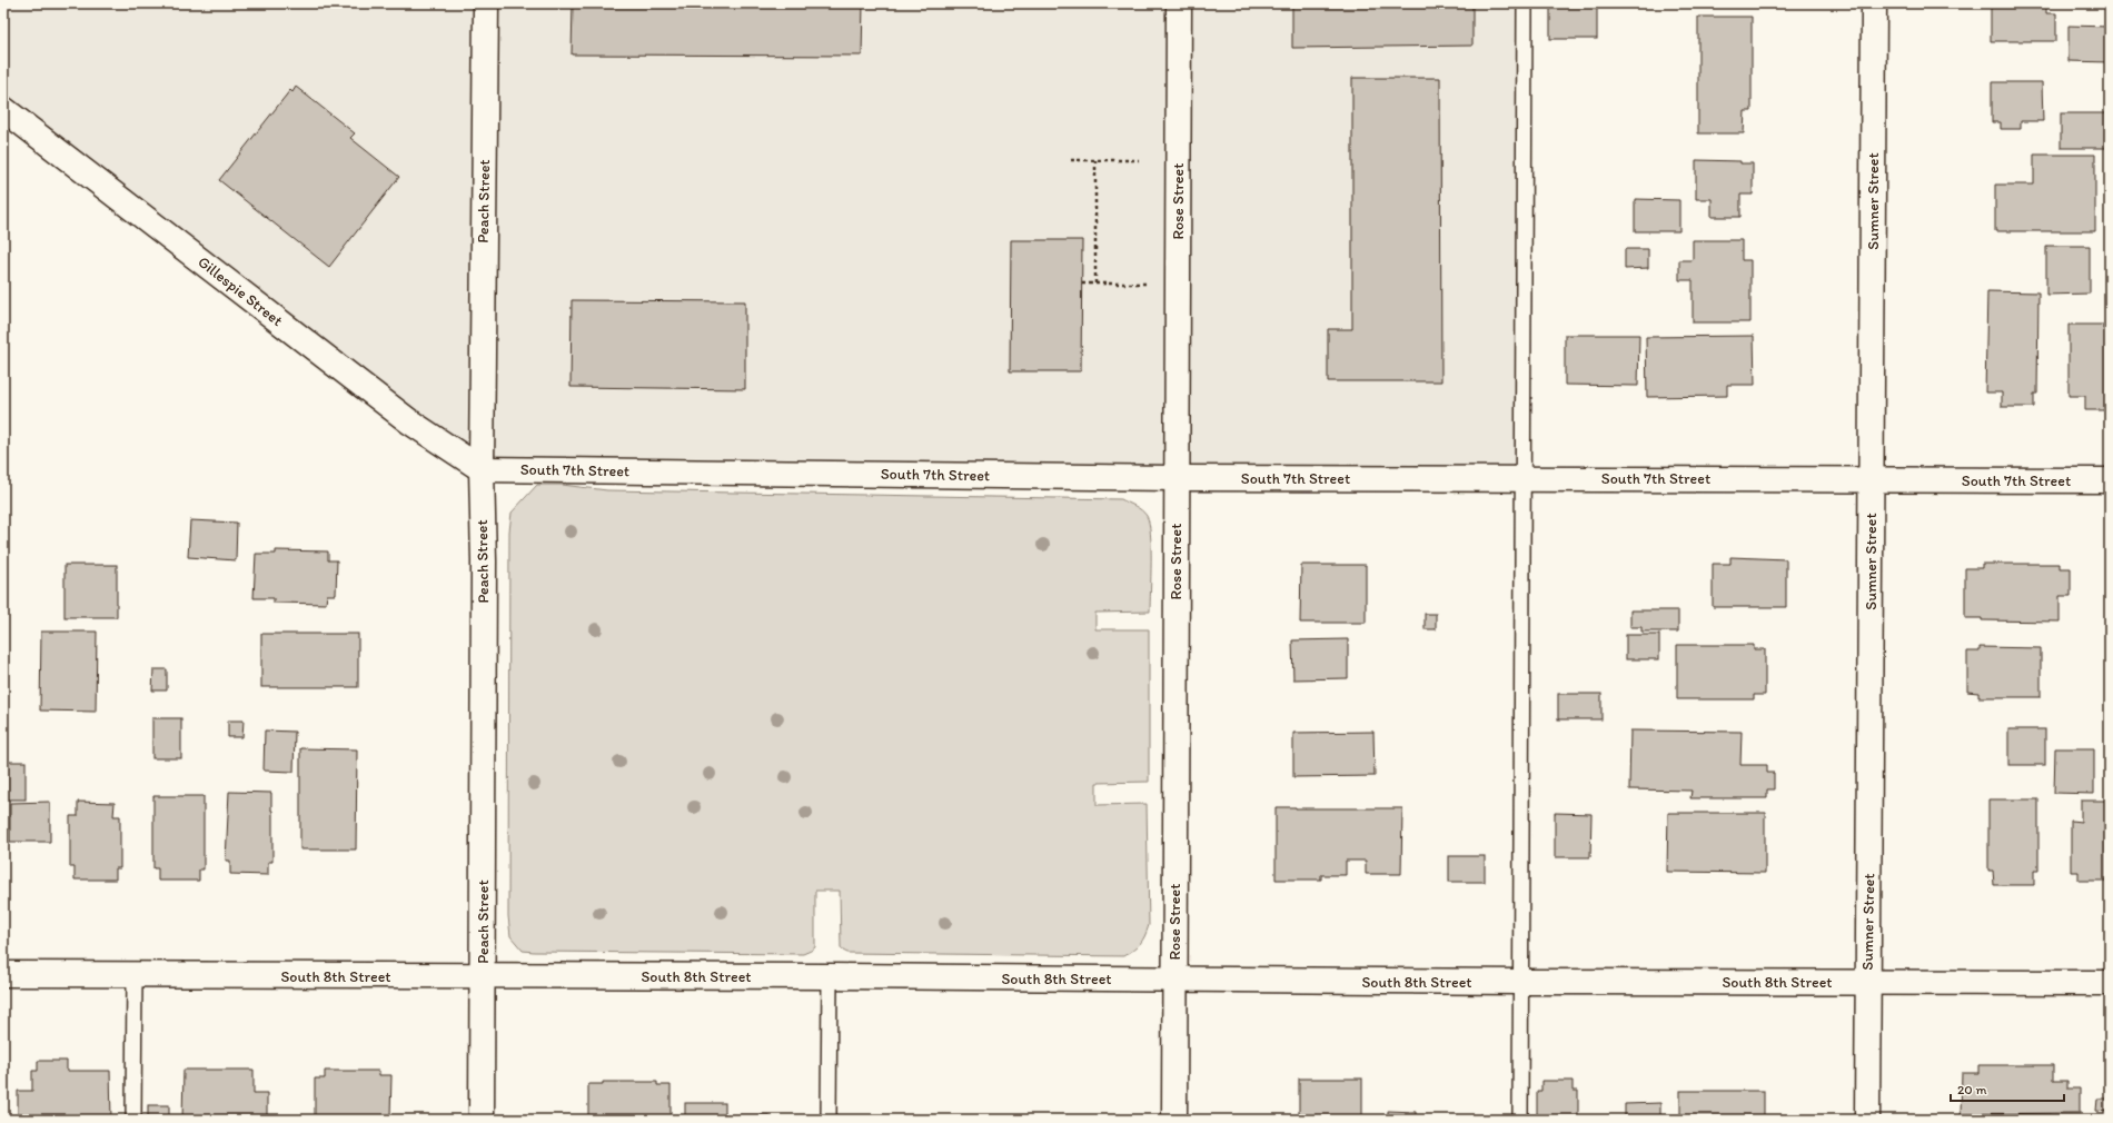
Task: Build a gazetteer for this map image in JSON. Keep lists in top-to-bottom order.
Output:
{
  "streets": {
    "street": [
      "Peach Street",
      "Rose Street",
      "Sumner Street",
      "Gillespie Street",
      "South 7th Street",
      "South 8th Street"
    ]
  },
  "crossings": [
    ["Peach Street", "Gillespie Street"],
    ["Peach Street", "South 7th Street"],
    ["Peach Street", "South 8th Street"],
    ["Rose Street", "South 7th Street"],
    ["Rose Street", "South 8th Street"],
    ["Sumner Street", "South 7th Street"],
    ["Sumner Street", "South 8th Street"],
    ["Gillespie Street", "South 7th Street"]
  ],
  "scale_bar": "20 m"
}
